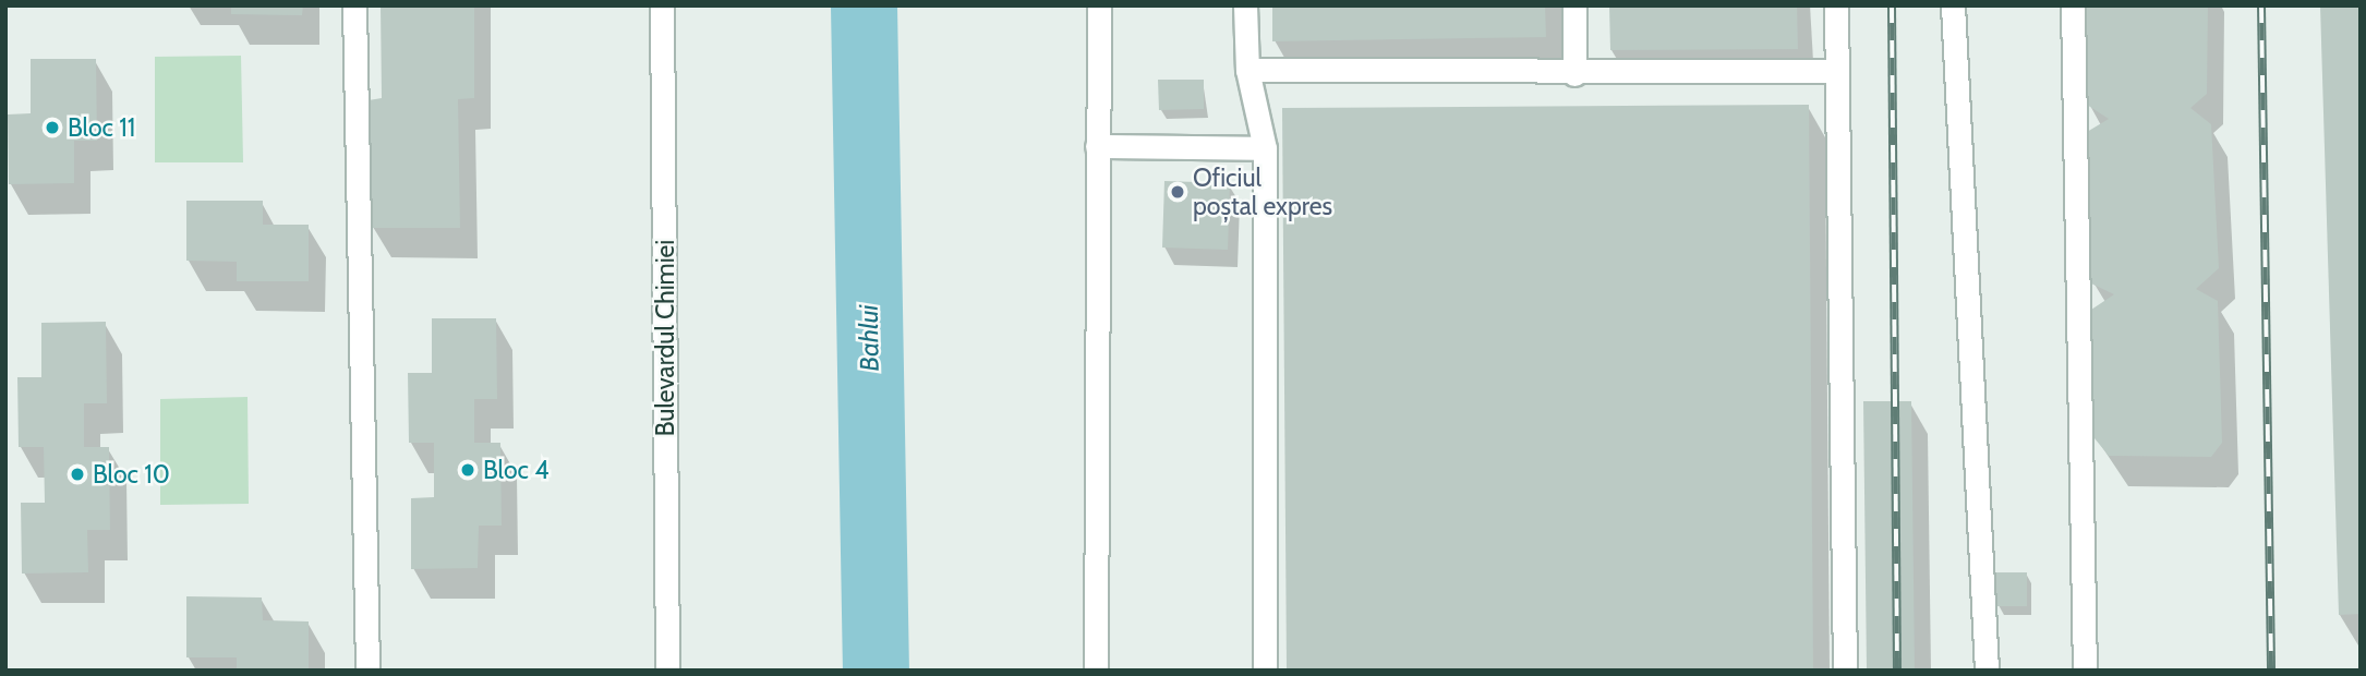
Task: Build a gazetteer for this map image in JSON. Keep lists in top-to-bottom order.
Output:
{
  "streets": {
    "street": ["Bulevardul Chimiei"]
  },
  "water": ["Bahlui"],
  "places": [
    "Bloc 11",
    "Oficiul poștal expres",
    "Bloc 4",
    "Bloc 10"
  ]
}
